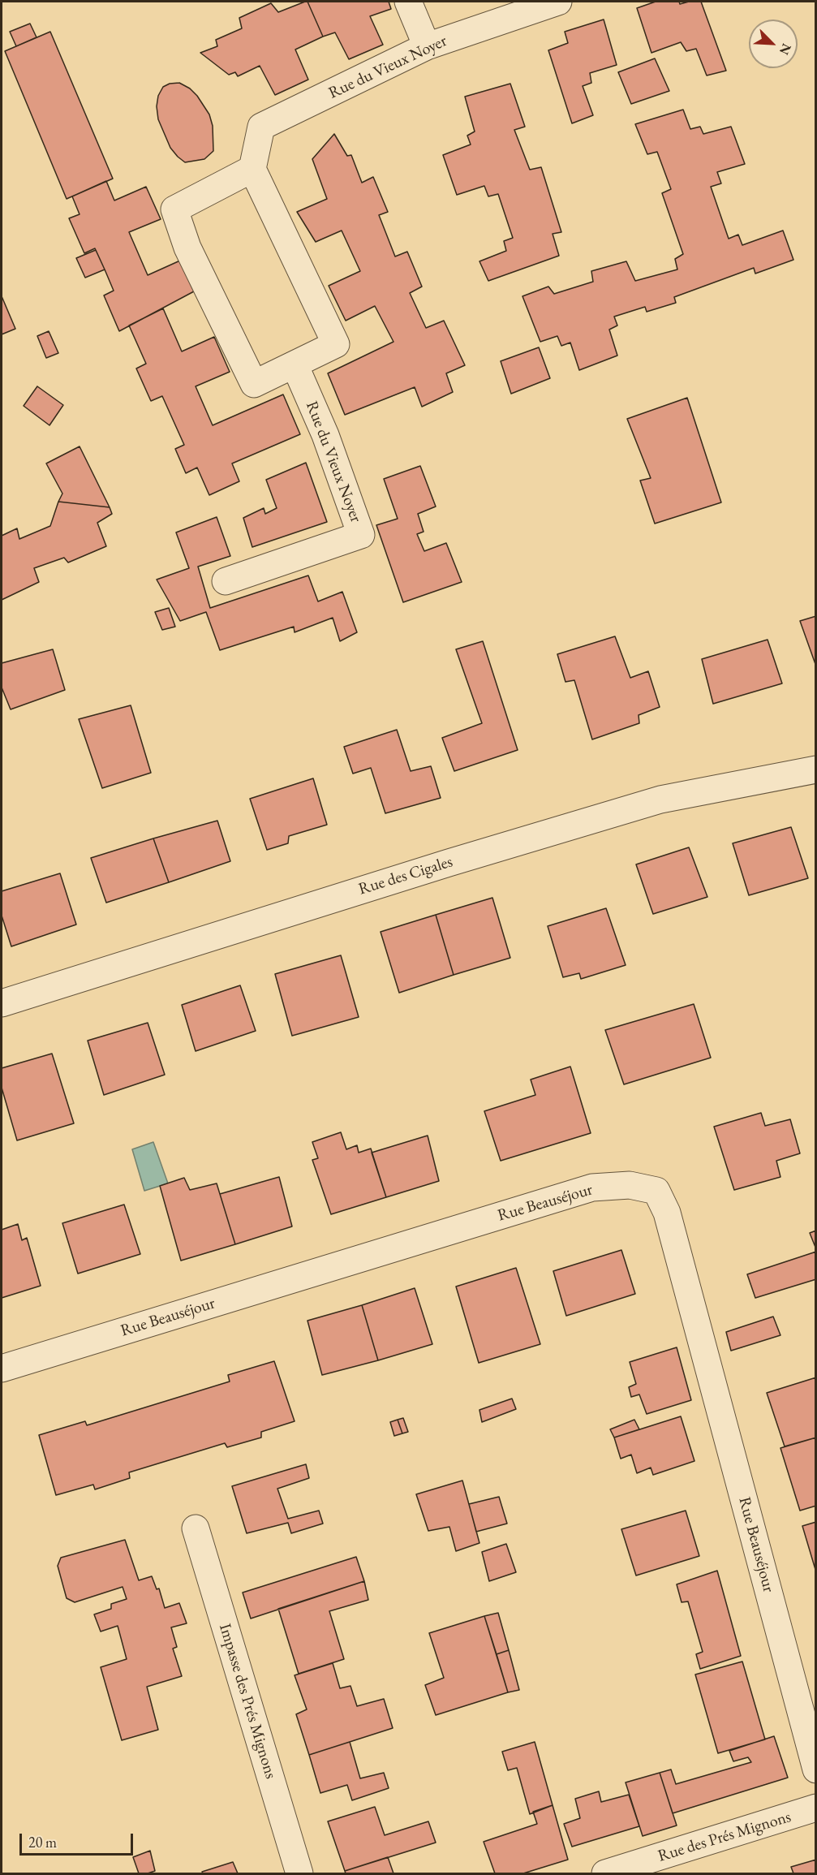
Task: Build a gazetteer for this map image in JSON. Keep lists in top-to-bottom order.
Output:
{
  "streets": {
    "street": [
      "Rue du Vieux Noyer",
      "Rue des Cigales",
      "Rue Beauséjour",
      "Impasse des Prés Mignons",
      "Rue des Prés Mignons"
    ]
  },
  "scale_bar": "20 m",
  "north": "bottom right"
}
